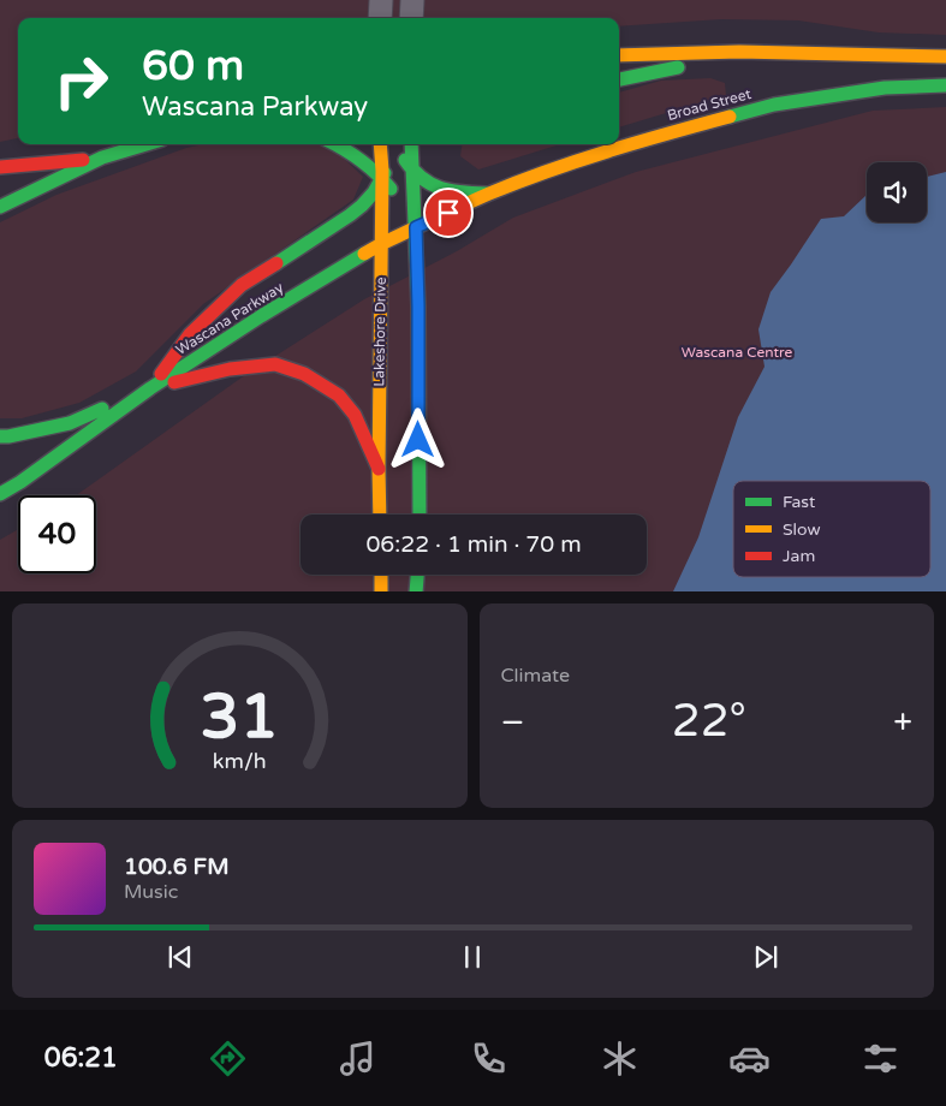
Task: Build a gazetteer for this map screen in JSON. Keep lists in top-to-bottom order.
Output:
{
  "streets": {
    "main road": ["Broad Street", "Wascana Parkway", "Lakeshore Drive"]
  },
  "crossings": [
    ["Broad Street", "Wascana Parkway"],
    ["Wascana Parkway", "Lakeshore Drive"]
  ],
  "parks": ["Wascana Centre"],
  "legend": ["Fast", "Slow", "Jam"],
  "page": {
    "turn": ["60 m", "Wascana Parkway"],
    "limit": "40",
    "trip": "06:22 · 1 min · 70 m",
    "tile": "Climate",
    "heat": ["−", "22°", "+"],
    "song": ["100.6 FM", "Music"],
    "tabs": "06:21",
    "gauge": ["31", "km/h"]
  }
}
